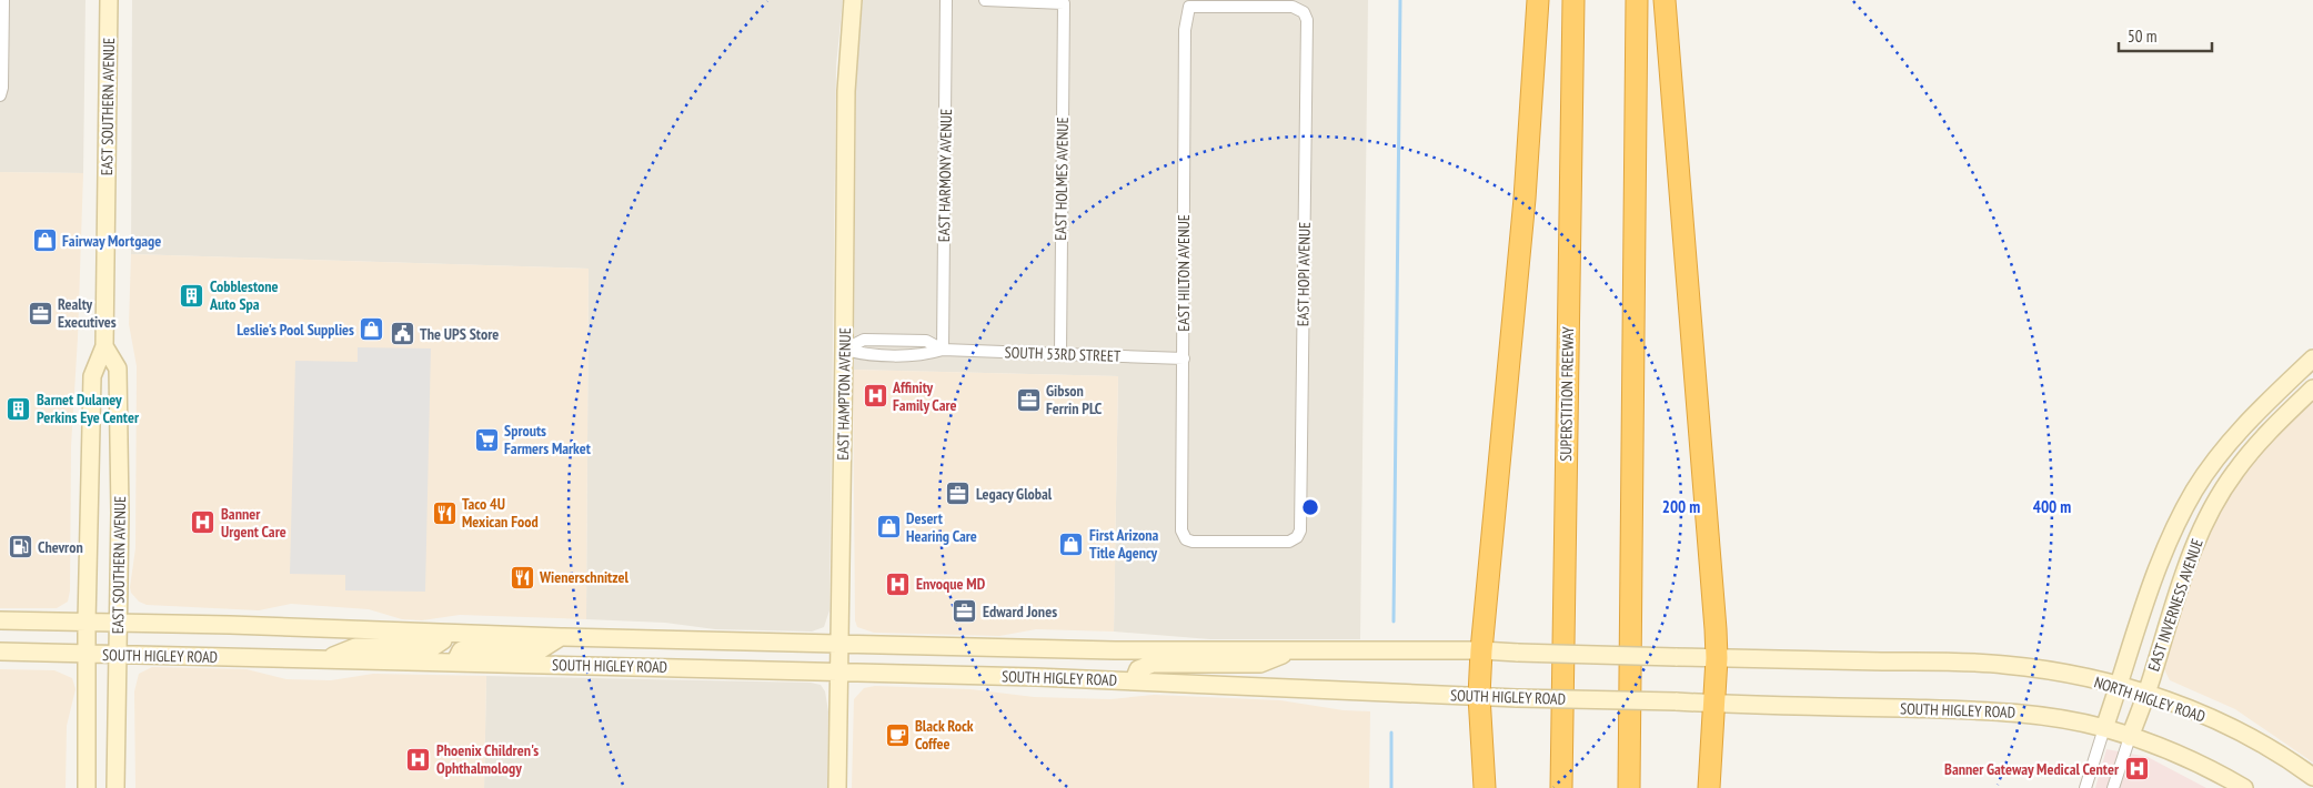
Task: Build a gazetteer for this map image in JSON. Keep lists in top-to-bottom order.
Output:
{
  "streets": {
    "highway": ["SUPERSTITION FREEWAY"],
    "main road": [
      "EAST SOUTHERN AVENUE",
      "EAST HAMPTON AVENUE",
      "EAST INVERNESS AVENUE",
      "SOUTH HIGLEY ROAD",
      "NORTH HIGLEY ROAD"
    ],
    "street": [
      "EAST HARMONY AVENUE",
      "EAST HOLMES AVENUE",
      "EAST HILTON AVENUE",
      "EAST HOPI AVENUE",
      "SOUTH 53RD STREET"
    ]
  },
  "crossings": [
    ["EAST SOUTHERN AVENUE", "SOUTH HIGLEY ROAD"],
    ["EAST HARMONY AVENUE", "SOUTH 53RD STREET"],
    ["EAST HOLMES AVENUE", "SOUTH 53RD STREET"],
    ["EAST HILTON AVENUE", "EAST HOPI AVENUE"],
    ["EAST HILTON AVENUE", "SOUTH 53RD STREET"],
    ["SOUTH 53RD STREET", "EAST HAMPTON AVENUE"],
    ["EAST HAMPTON AVENUE", "SOUTH HIGLEY ROAD"],
    ["EAST INVERNESS AVENUE", "SOUTH HIGLEY ROAD"],
    ["EAST INVERNESS AVENUE", "NORTH HIGLEY ROAD"],
    ["SOUTH HIGLEY ROAD", "NORTH HIGLEY ROAD"]
  ],
  "places": {
    "shop": [
      "Fairway Mortgage",
      "Leslie's Pool Supplies",
      "Desert Hearing Care",
      "First Arizona Title Agency"
    ],
    "building": ["Cobblestone Auto Spa", "Barnet Dulaney Perkins Eye Center"],
    "office": [
      "Realty Executives",
      "Gibson Ferrin PLC",
      "Legacy Global",
      "Edward Jones"
    ],
    "public building": ["The UPS Store"],
    "hospital": [
      "Affinity Family Care",
      "Banner Urgent Care",
      "Envoque MD",
      "Phoenix Children's Ophthalmology",
      "Banner Gateway Medical Center"
    ],
    "supermarket": ["Sprouts Farmers Market"],
    "restaurant": ["Taco 4U Mexican Food", "Wienerschnitzel"],
    "fuel station": ["Chevron"],
    "cafe": ["Black Rock Coffee"]
  },
  "scale_bar": "50 m",
  "rings": ["200 m", "400 m"]
}
